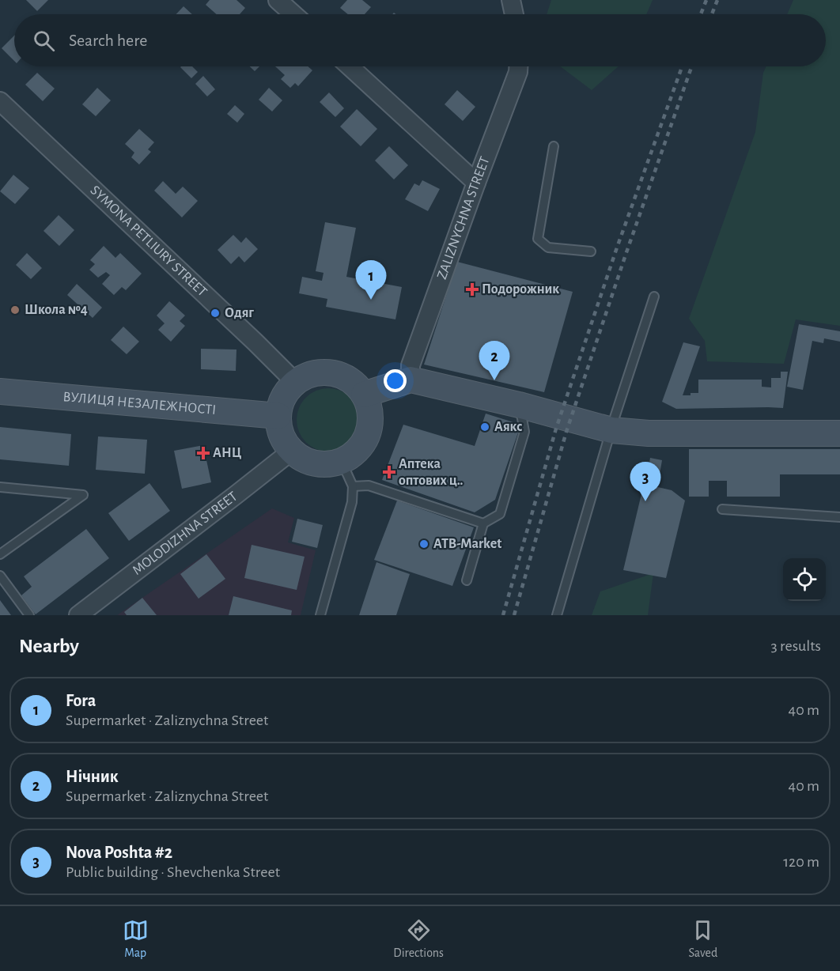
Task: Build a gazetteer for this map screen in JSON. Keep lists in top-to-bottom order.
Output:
{
  "streets": {
    "main road": ["ВУЛИЦЯ НЕЗАЛЕЖНОСТІ"],
    "street": ["ZALIZNYCHNA STREET", "SYMONA PETLIURY STREET", "MOLODIZHNA STREET"]
  },
  "crossings": [
    ["SYMONA PETLIURY STREET", "ВУЛИЦЯ НЕЗАЛЕЖНОСТІ"],
    ["SYMONA PETLIURY STREET", "MOLODIZHNA STREET"],
    ["ВУЛИЦЯ НЕЗАЛЕЖНОСТІ", "MOLODIZHNA STREET"]
  ],
  "places": {
    "health": ["Подорожник", "АНЦ", "Аптека оптових ц‥"],
    "other": [
      "Школа №4",
      "Одяг",
      "Аякс",
      "ATB-Market"
    ]
  },
  "page": {
    "search": "Search here",
    "pins": ["1", "2", "3"],
    "heading": ["Nearby", "3 results"],
    "list": [
      {
        "mark": "1",
        "name": "Fora",
        "note": "Supermarket · Zaliznychna Street",
        "value": "40 m"
      },
      {
        "mark": "2",
        "name": "Нічник",
        "note": "Supermarket · Zaliznychna Street",
        "value": "40 m"
      },
      {
        "mark": "3",
        "name": "Nova Poshta #2",
        "note": "Public building · Shevchenka Street",
        "value": "120 m"
      }
    ],
    "nav": ["Map", "Directions", "Saved"]
  }
}
